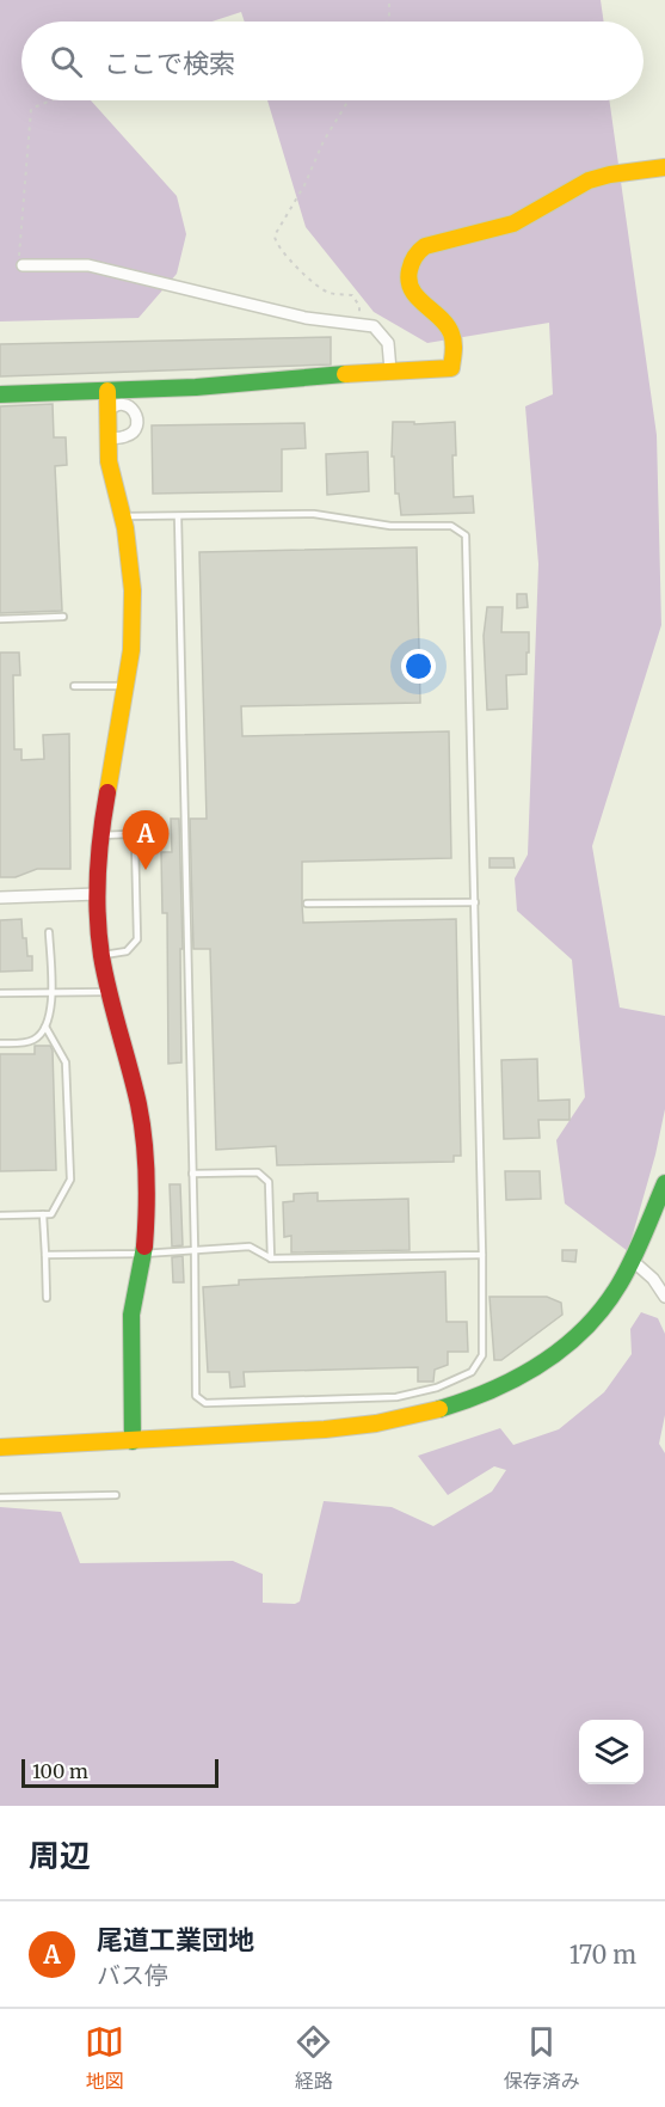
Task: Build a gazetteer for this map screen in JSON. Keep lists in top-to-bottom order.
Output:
{
  "scale_bar": "100 m",
  "page": {
    "search": "ここで検索",
    "pins": "A",
    "scale": "100 m",
    "heading": "周辺",
    "list": [
      {
        "mark": "A",
        "name": "尾道工業団地",
        "note": "バス停",
        "value": "170 m"
      }
    ],
    "nav": ["地図", "経路", "保存済み"]
  }
}
